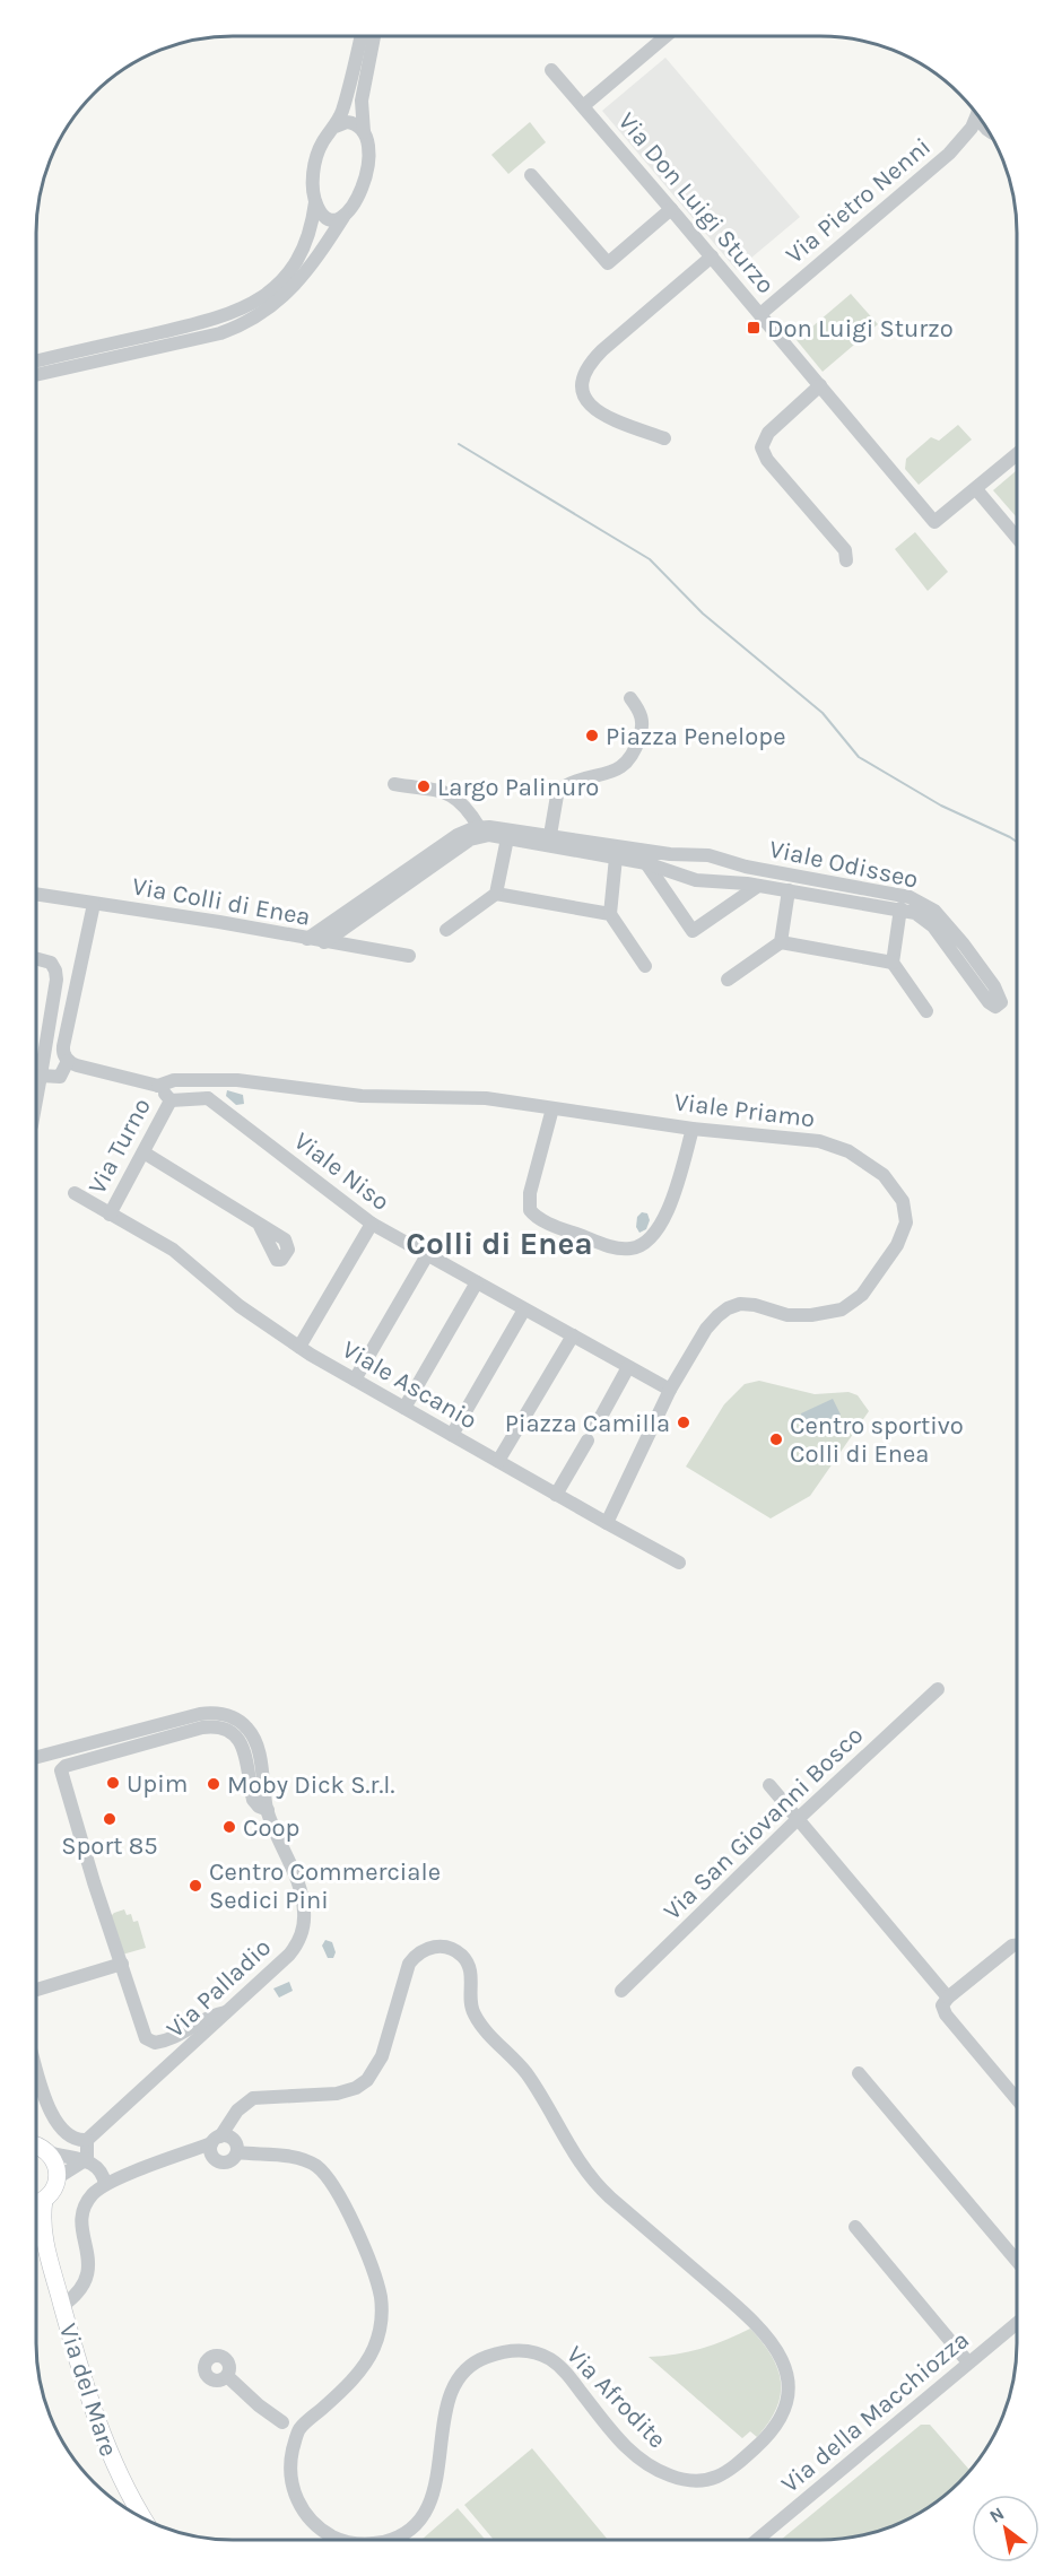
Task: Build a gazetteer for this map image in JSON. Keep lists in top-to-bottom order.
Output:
{
  "streets": {
    "main road": ["Via del Mare"],
    "street": [
      "Via Pietro Nenni",
      "Via Don Luigi Sturzo",
      "Viale Odisseo",
      "Via Colli di Enea",
      "Viale Priamo",
      "Via Turno",
      "Viale Niso",
      "Viale Ascanio",
      "Via San Giovanni Bosco",
      "Via Palladio",
      "Via Afrodite",
      "Via della Macchiozza"
    ]
  },
  "crossings": [
    ["Via Pietro Nenni", "Via Don Luigi Sturzo"],
    ["Viale Odisseo", "Via Colli di Enea"],
    ["Viale Priamo", "Viale Niso"],
    ["Via Turno", "Viale Ascanio"]
  ],
  "districts": ["Colli di Enea"],
  "places": {
    "transit": ["Don Luigi Sturzo"],
    "other": [
      "Piazza Penelope",
      "Largo Palinuro",
      "Piazza Camilla",
      "Centro sportivo Colli di Enea",
      "Upim",
      "Moby Dick S.r.l.",
      "Sport 85",
      "Coop",
      "Centro Commerciale Sedici Pini"
    ]
  },
  "north": "top left"
}
